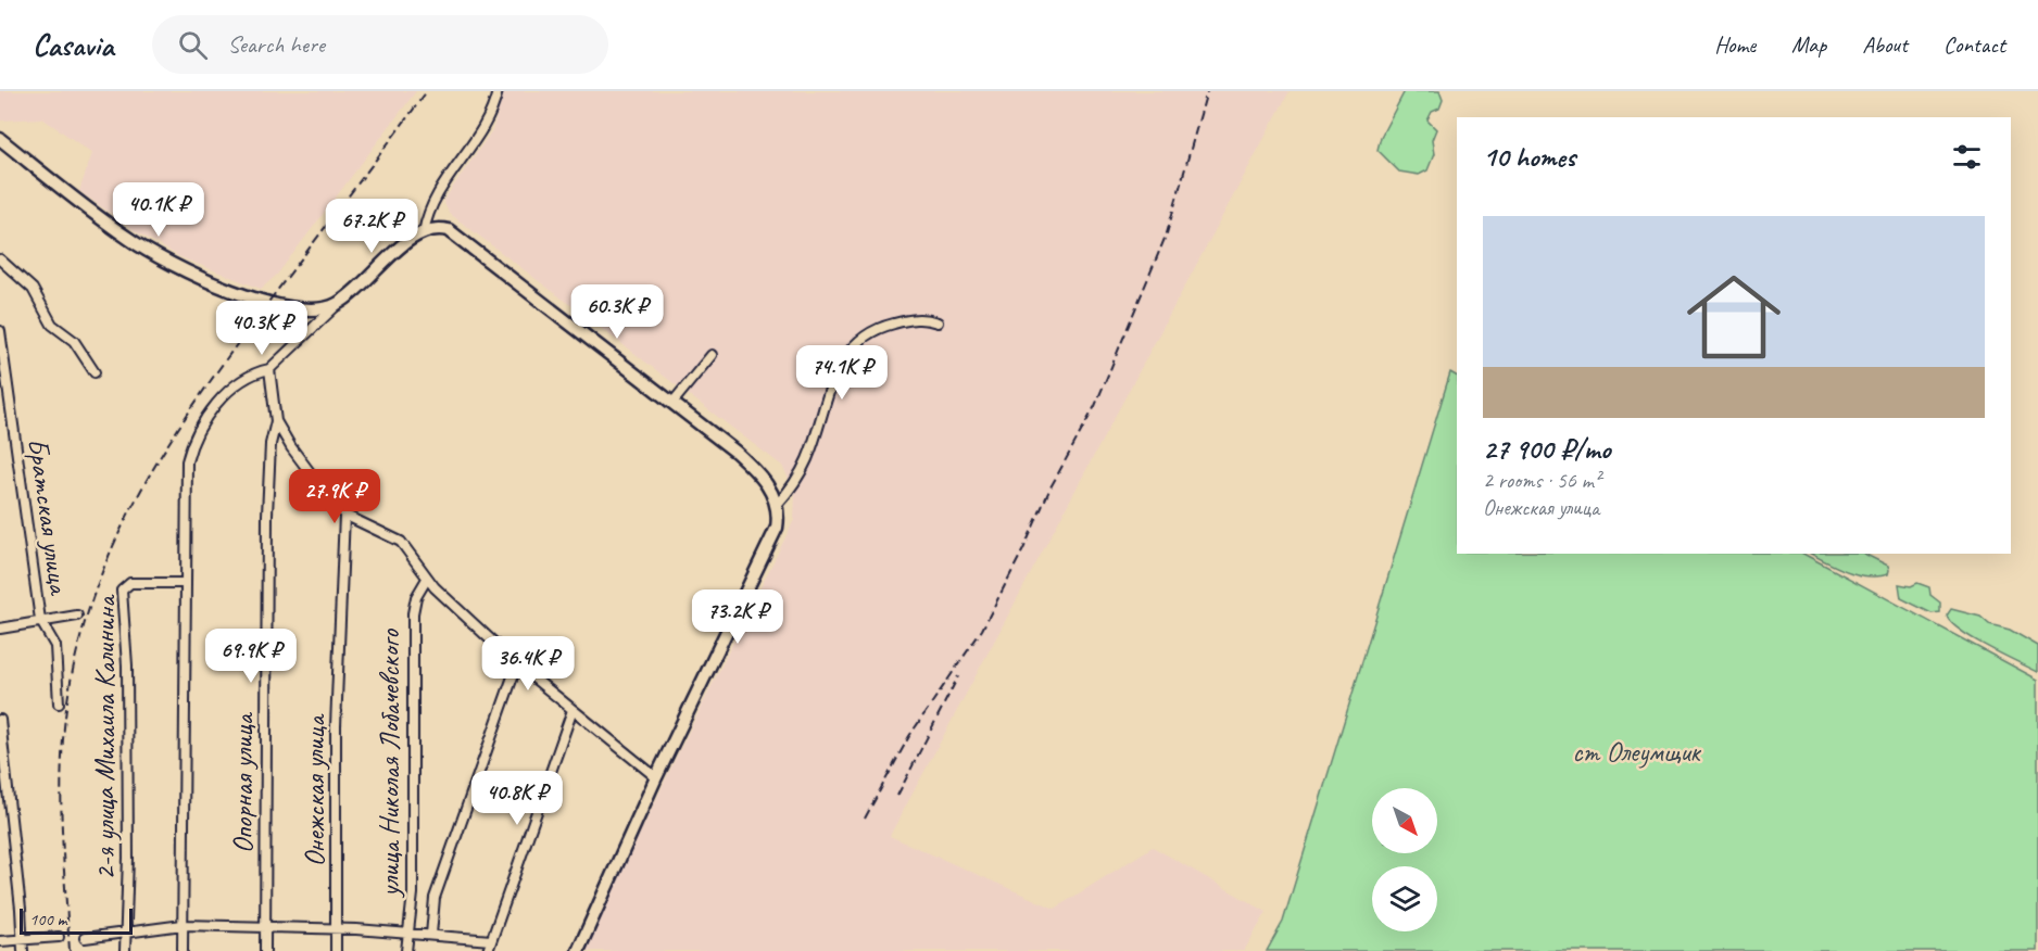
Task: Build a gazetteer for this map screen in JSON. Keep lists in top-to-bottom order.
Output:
{
  "streets": {
    "street": [
      "Братская улица",
      "2-я улица Михаила Калинина",
      "улица Николая Лобачевского",
      "Опорная улица",
      "Онежская улица"
    ]
  },
  "parks": ["ст Олеумщик"],
  "scale_bar": "100 m",
  "north": "bottom right",
  "page": {
    "header": "Casavia",
    "search": "Search here",
    "nav": [
      "Home",
      "Map",
      "About",
      "Contact"
    ],
    "heading": "10 homes",
    "price": [
      "40.1K ₽",
      "67.2K ₽",
      "60.3K ₽",
      "40.3K ₽",
      "74.1K ₽",
      "27.9K ₽",
      "73.2K ₽",
      "69.9K ₽",
      "36.4K ₽",
      "40.8K ₽"
    ],
    "list": [
      {
        "name": "27 900 ₽/mo",
        "note": "2 rooms · 56 m² · Онежская улица"
      }
    ],
    "scale": "100 m"
  }
}
